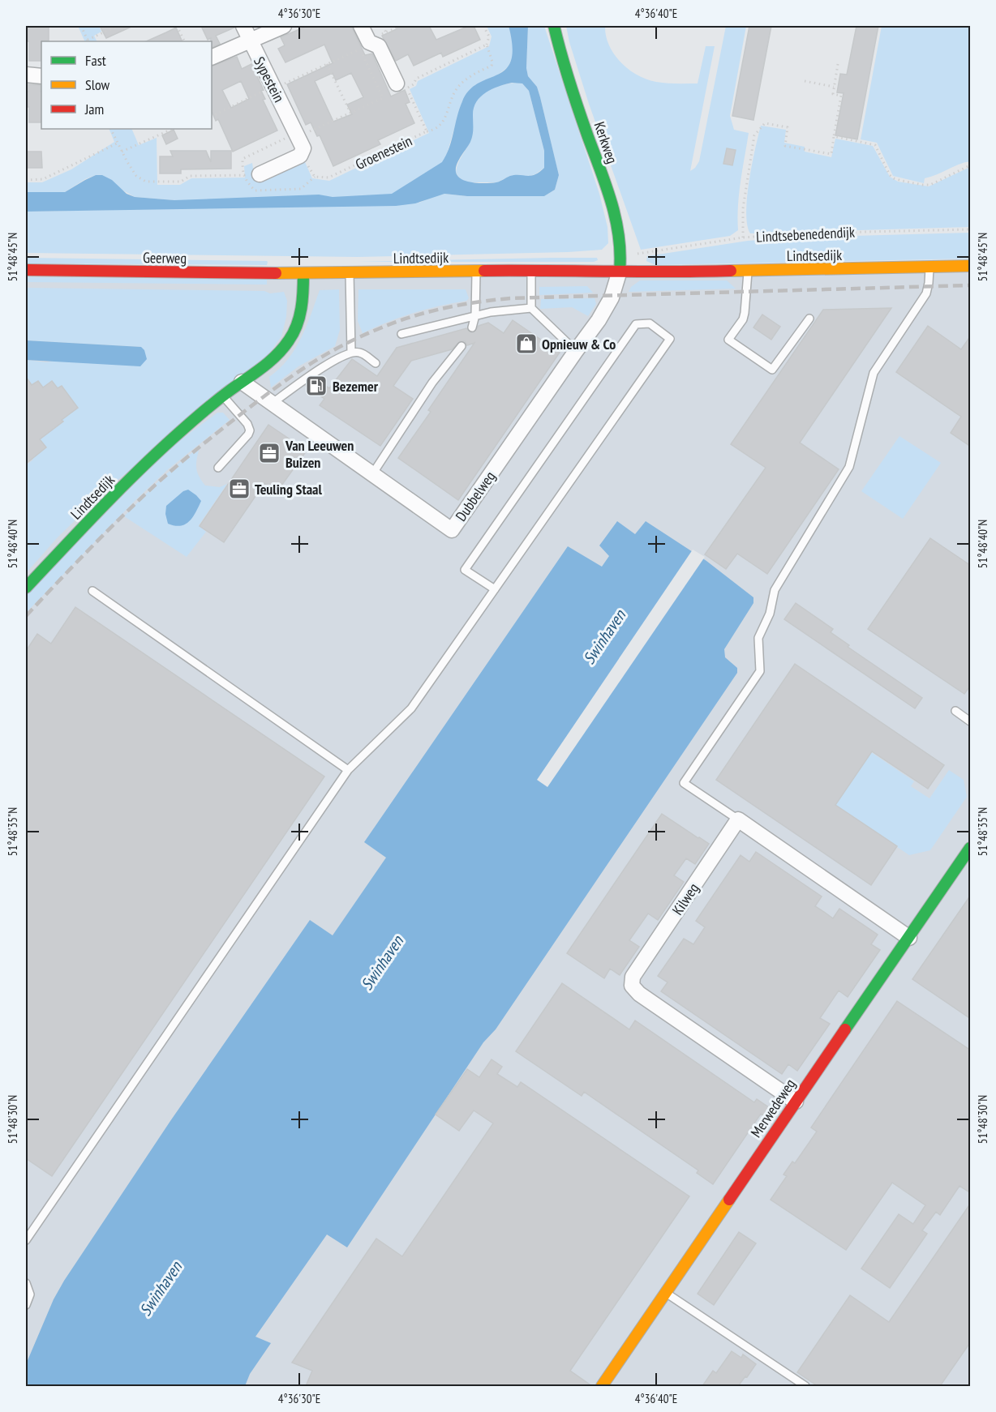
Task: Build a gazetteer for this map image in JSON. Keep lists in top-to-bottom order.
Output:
{
  "streets": {
    "main road": [
      "Kerkweg",
      "Lindtsedijk",
      "Geerweg",
      "Merwedeweg"
    ],
    "street": ["Sypestein", "Dubbelweg", "Kilweg"],
    "path": ["Groenestein", "Lindtsebenedendijk"]
  },
  "crossings": [
    ["Kerkweg", "Lindtsedijk"],
    ["Kerkweg", "Dubbelweg"],
    ["Lindtsedijk", "Geerweg"],
    ["Lindtsedijk", "Dubbelweg"],
    ["Kilweg", "Merwedeweg"]
  ],
  "water": ["Swinhaven"],
  "places": {
    "shop": ["Opnieuw & Co"],
    "fuel station": ["Bezemer"],
    "office": ["Van Leeuwen Buizen", "Teuling Staal"]
  },
  "legend": ["Fast", "Slow", "Jam"],
  "coordinates": [
    "4°36'30\"E",
    "4°36'40\"E",
    "51°48'45\"N",
    "51°48'40\"N",
    "51°48'35\"N",
    "51°48'30\"N"
  ]
}
